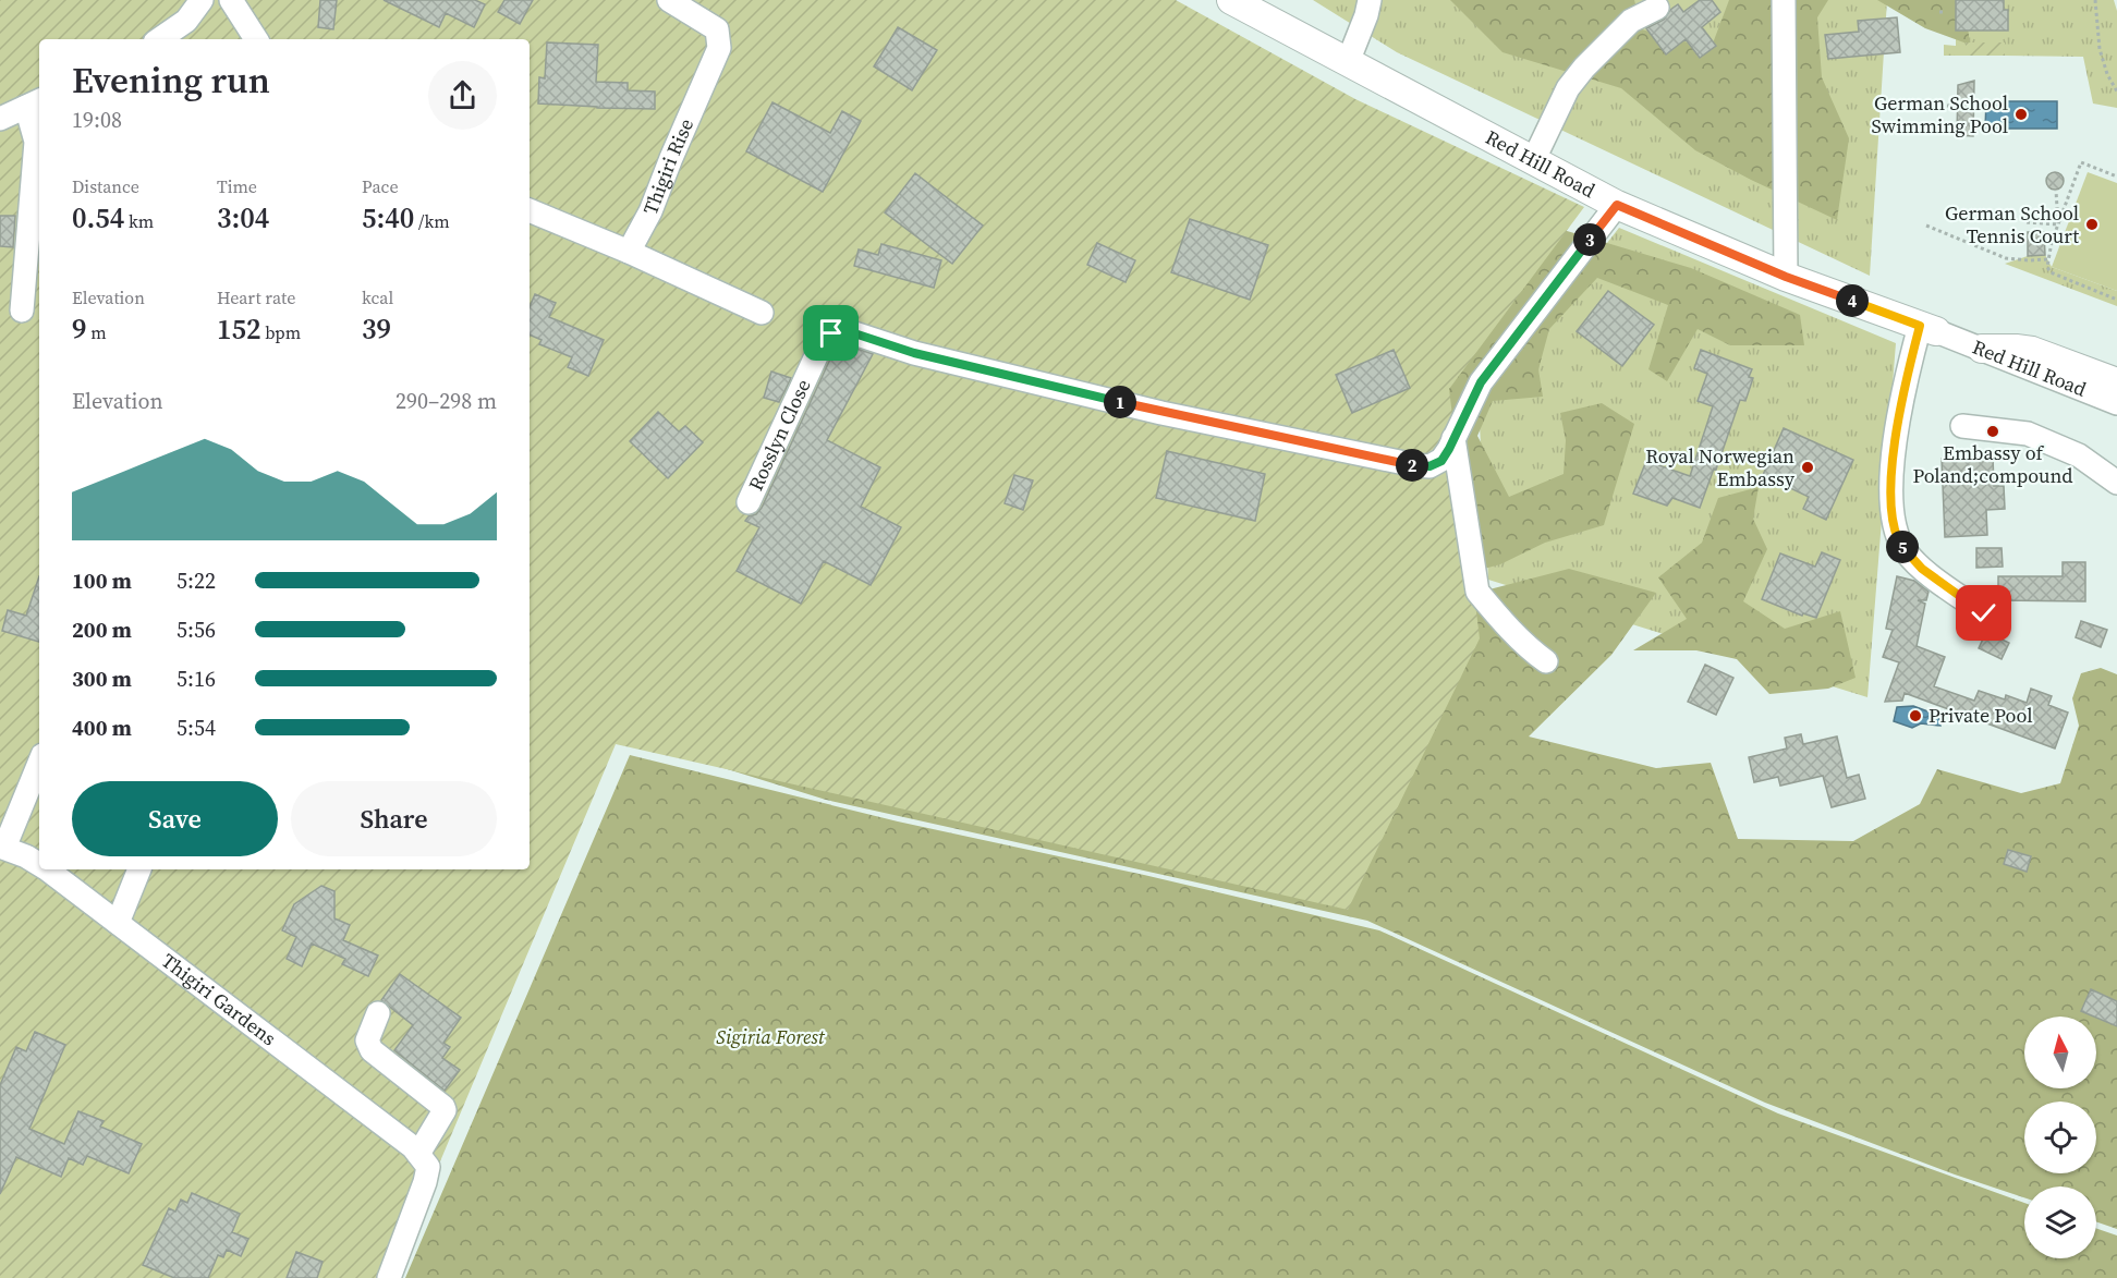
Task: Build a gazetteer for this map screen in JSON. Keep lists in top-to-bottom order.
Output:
{
  "streets": {
    "main road": ["Red Hill Road"],
    "street": ["Thigiri Rise", "Rosslyn Close", "Thigiri Gardens"]
  },
  "crossings": [
    ["Red Hill Road", "Rosslyn Close"]
  ],
  "parks": ["Sigiria Forest"],
  "places": [
    "German School Swimming Pool",
    "German School Tennis Court",
    "Embassy of Poland;compound",
    "Royal Norwegian Embassy",
    "Private Pool"
  ],
  "north": "top",
  "page": {
    "heading": ["Evening run", "19:08"],
    "stats": [
      ["Distance", "0.54 km"],
      ["Time", "3:04"],
      ["Pace", "5:40 /km"],
      ["Elevation", "9 m"],
      ["Heart rate", "152 bpm"],
      ["kcal", "39"]
    ],
    "pins": [
      "3",
      "4",
      "1",
      "2",
      "5"
    ],
    "chart": ["Elevation", "290–298 m"],
    "list": [
      {
        "name": "100 m",
        "note": "5:22"
      },
      {
        "name": "200 m",
        "note": "5:56"
      },
      {
        "name": "300 m",
        "note": "5:16"
      },
      {
        "name": "400 m",
        "note": "5:54"
      }
    ],
    "buttons": ["Save", "Share"]
  }
}
